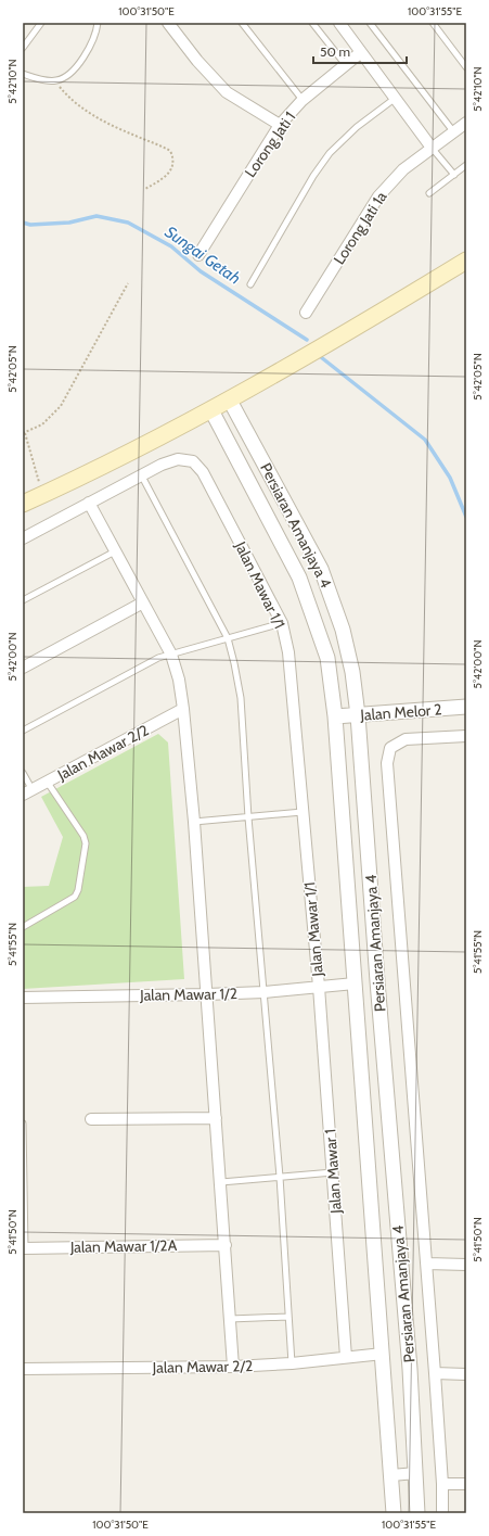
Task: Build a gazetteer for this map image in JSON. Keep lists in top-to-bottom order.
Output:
{
  "streets": {
    "street": [
      "Lorong Jati 1",
      "Lorong Jati 1a",
      "Persiaran Amanjaya 4",
      "Jalan Mawar 1/1",
      "Jalan Melor 2",
      "Jalan Mawar 2/2",
      "Jalan Mawar 1/2",
      "Jalan Mawar 1",
      "Jalan Mawar 1/2A"
    ]
  },
  "crossings": [
    ["Persiaran Amanjaya 4", "Jalan Melor 2"],
    ["Persiaran Amanjaya 4", "Jalan Mawar 2/2"],
    ["Persiaran Amanjaya 4", "Jalan Mawar 1/2"],
    ["Jalan Mawar 1/1", "Jalan Mawar 1/2"],
    ["Jalan Mawar 1/1", "Jalan Mawar 1"],
    ["Jalan Mawar 2/2", "Jalan Mawar 1"],
    ["Jalan Mawar 1/2", "Jalan Mawar 1"]
  ],
  "water": ["Sungai Getah"],
  "scale_bar": "50 m",
  "coordinates": [
    "100°31'50\"E",
    "100°31'55\"E",
    "5°42'10\"N",
    "5°42'05\"N",
    "5°42'00\"N",
    "5°41'55\"N",
    "5°41'50\"N"
  ]
}
